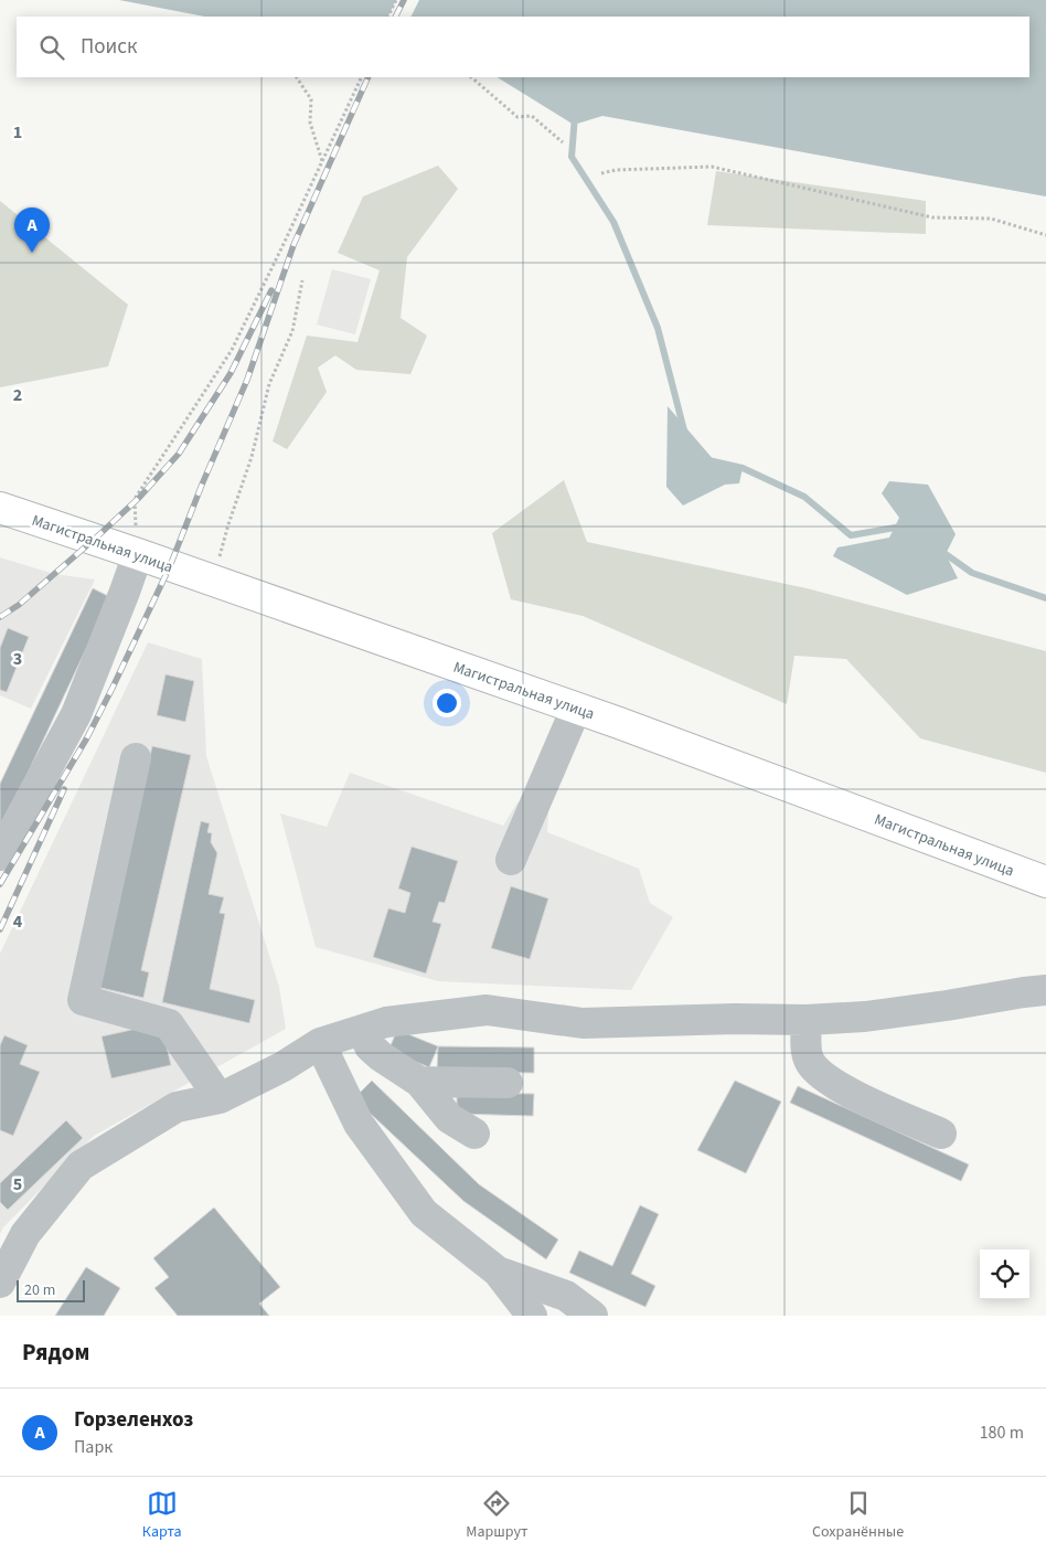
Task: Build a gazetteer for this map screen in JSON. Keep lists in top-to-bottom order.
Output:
{
  "streets": {
    "main road": ["Магистральная улица"]
  },
  "scale_bar": "20 m",
  "page": {
    "search": "Поиск",
    "pins": "A",
    "scale": "20 m",
    "heading": "Рядом",
    "list": [
      {
        "mark": "A",
        "name": "Горзеленхоз",
        "note": "Парк",
        "value": "180 m"
      }
    ],
    "nav": ["Карта", "Маршрут", "Сохранённые"]
  },
  "grid": {
    "rows": [
      "1",
      "2",
      "3",
      "4",
      "5"
    ]
  }
}
